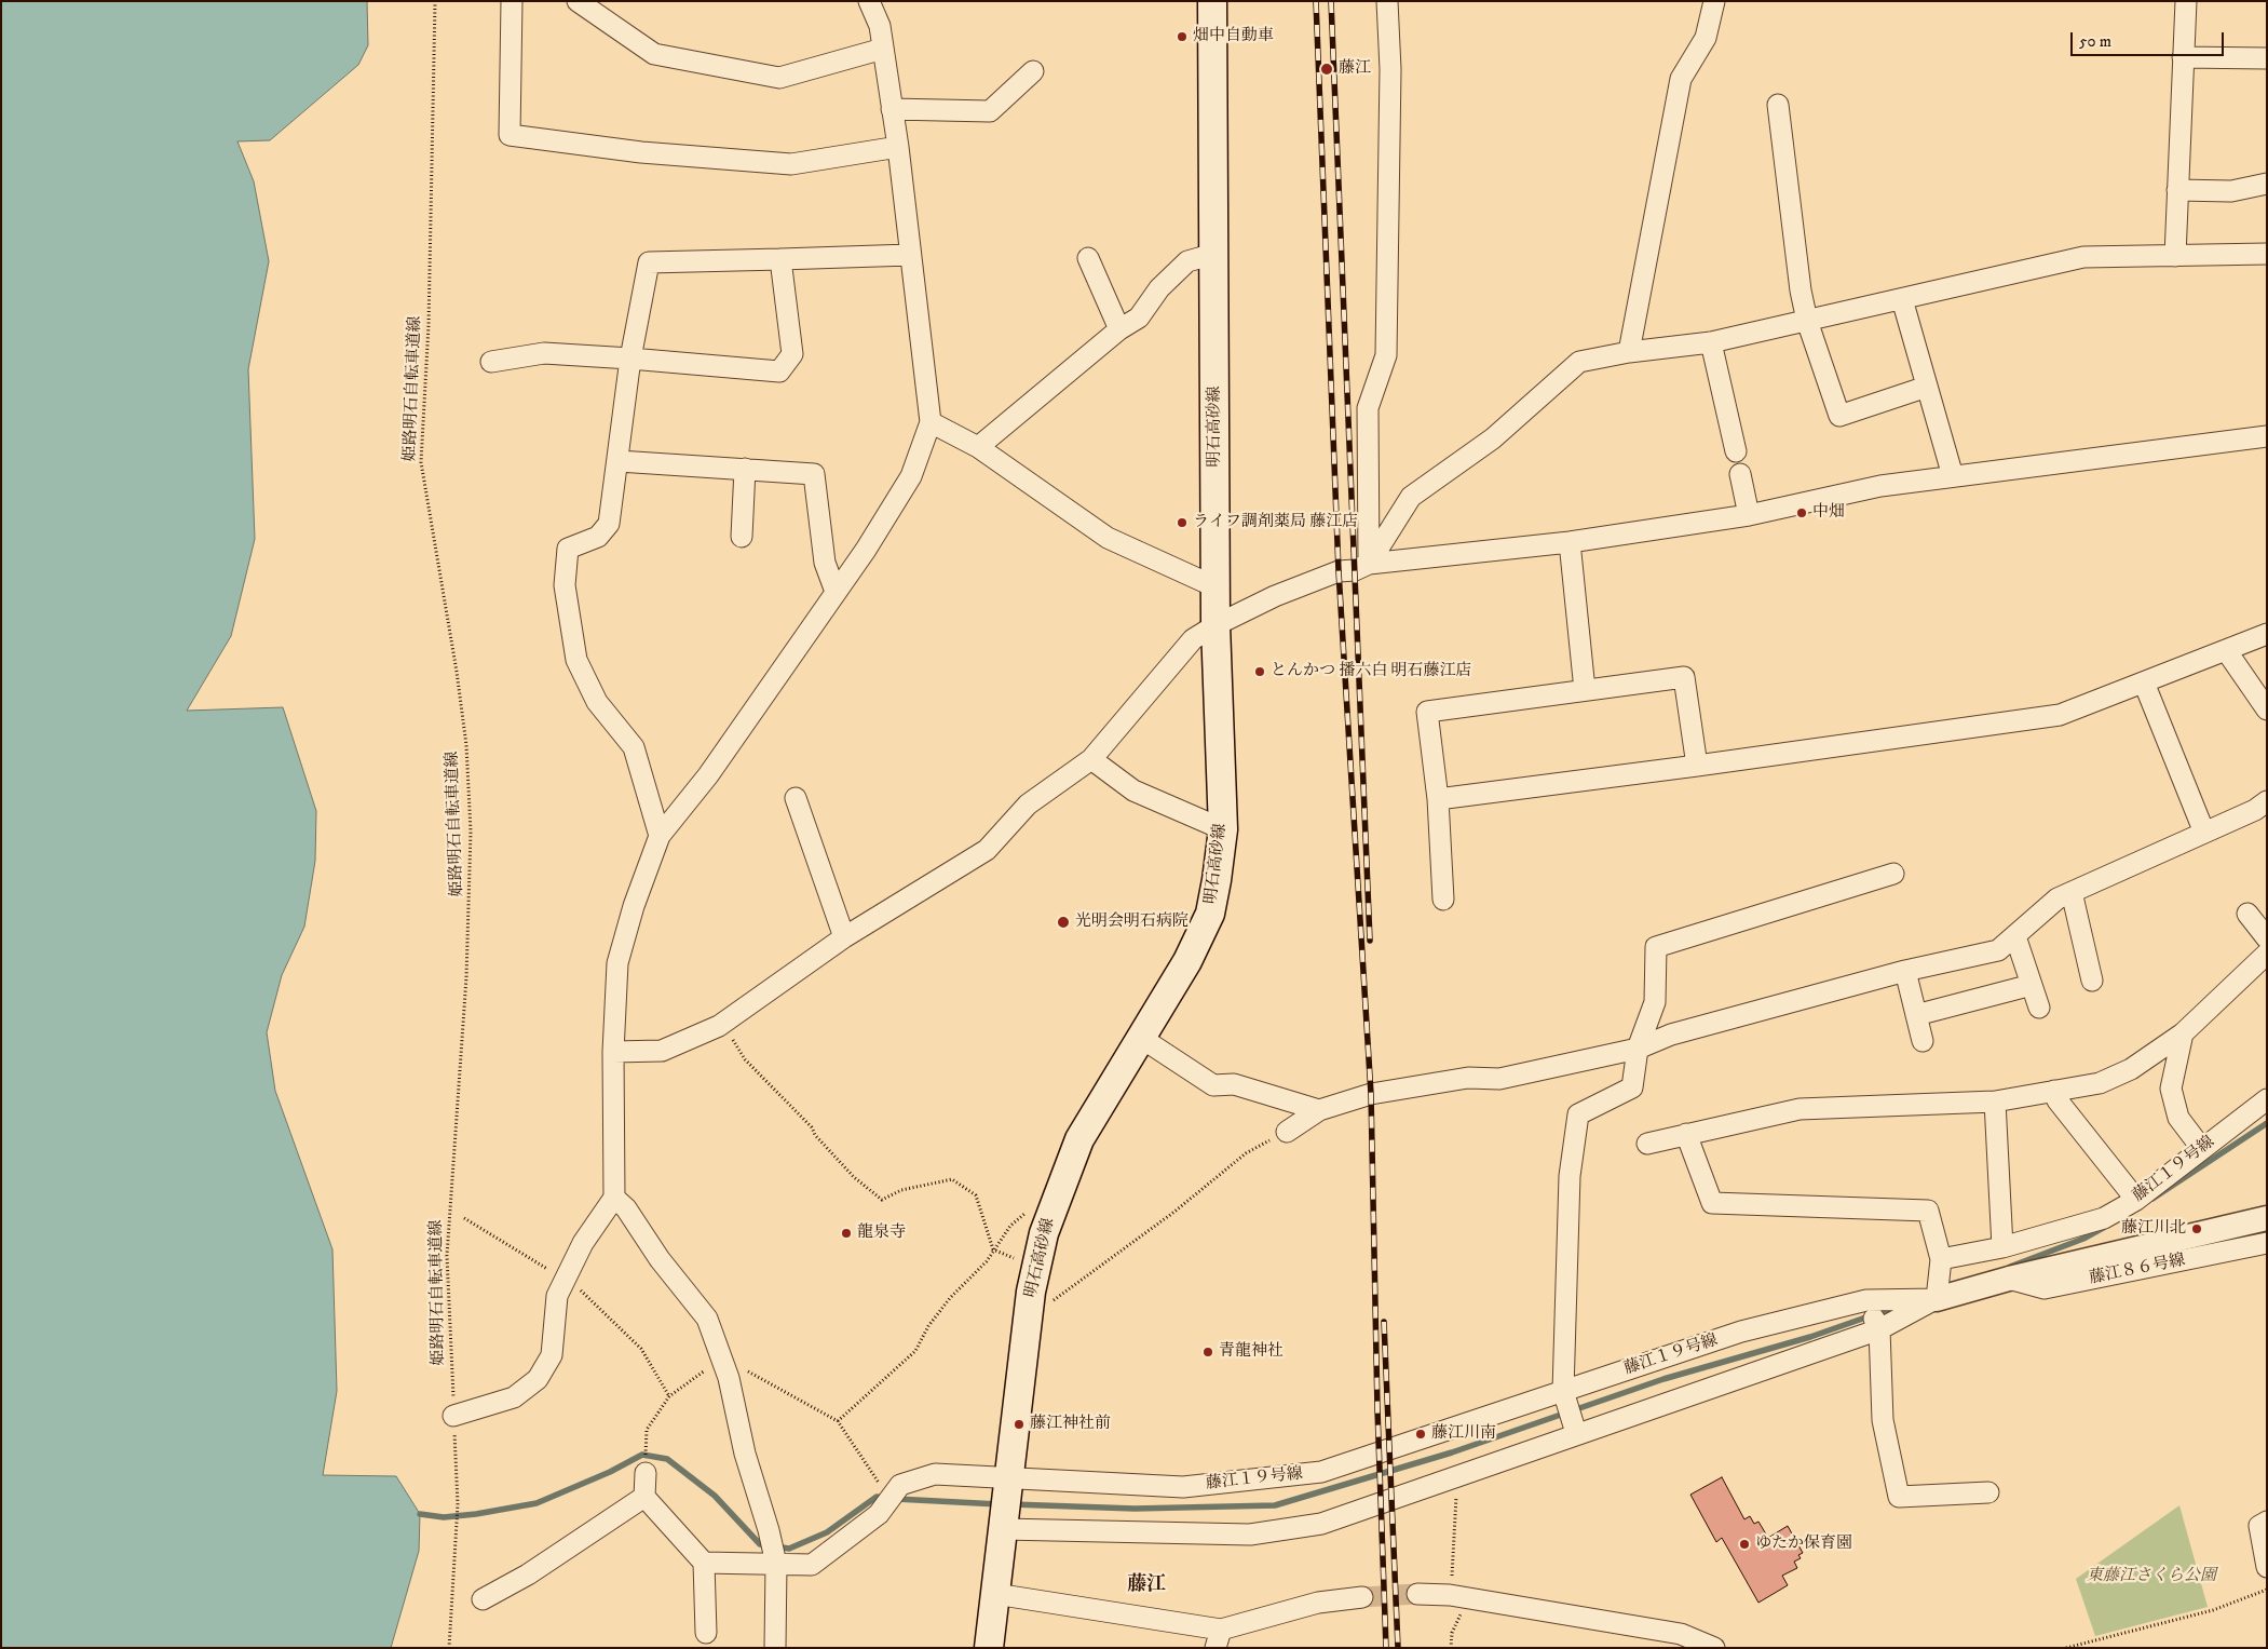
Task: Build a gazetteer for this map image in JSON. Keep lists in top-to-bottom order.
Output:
{
  "streets": {
    "main road": ["明石高砂線"],
    "street": ["藤江１９号線", "藤江８６号線"],
    "path": ["姫路明石自転車道線"]
  },
  "crossings": [
    ["明石高砂線", "藤江１９号線"]
  ],
  "districts": ["藤江"],
  "parks": ["東藤江さくら公園"],
  "places": [
    "畑中自動車",
    "藤江",
    "中畑",
    "ライフ調剤薬局 藤江店",
    "とんかつ 播六白 明石藤江店",
    "光明会明石病院",
    "藤江川北",
    "龍泉寺",
    "青龍神社",
    "藤江神社前",
    "藤江川南",
    "ゆたか保育園"
  ],
  "scale_bar": "50 m"
}
